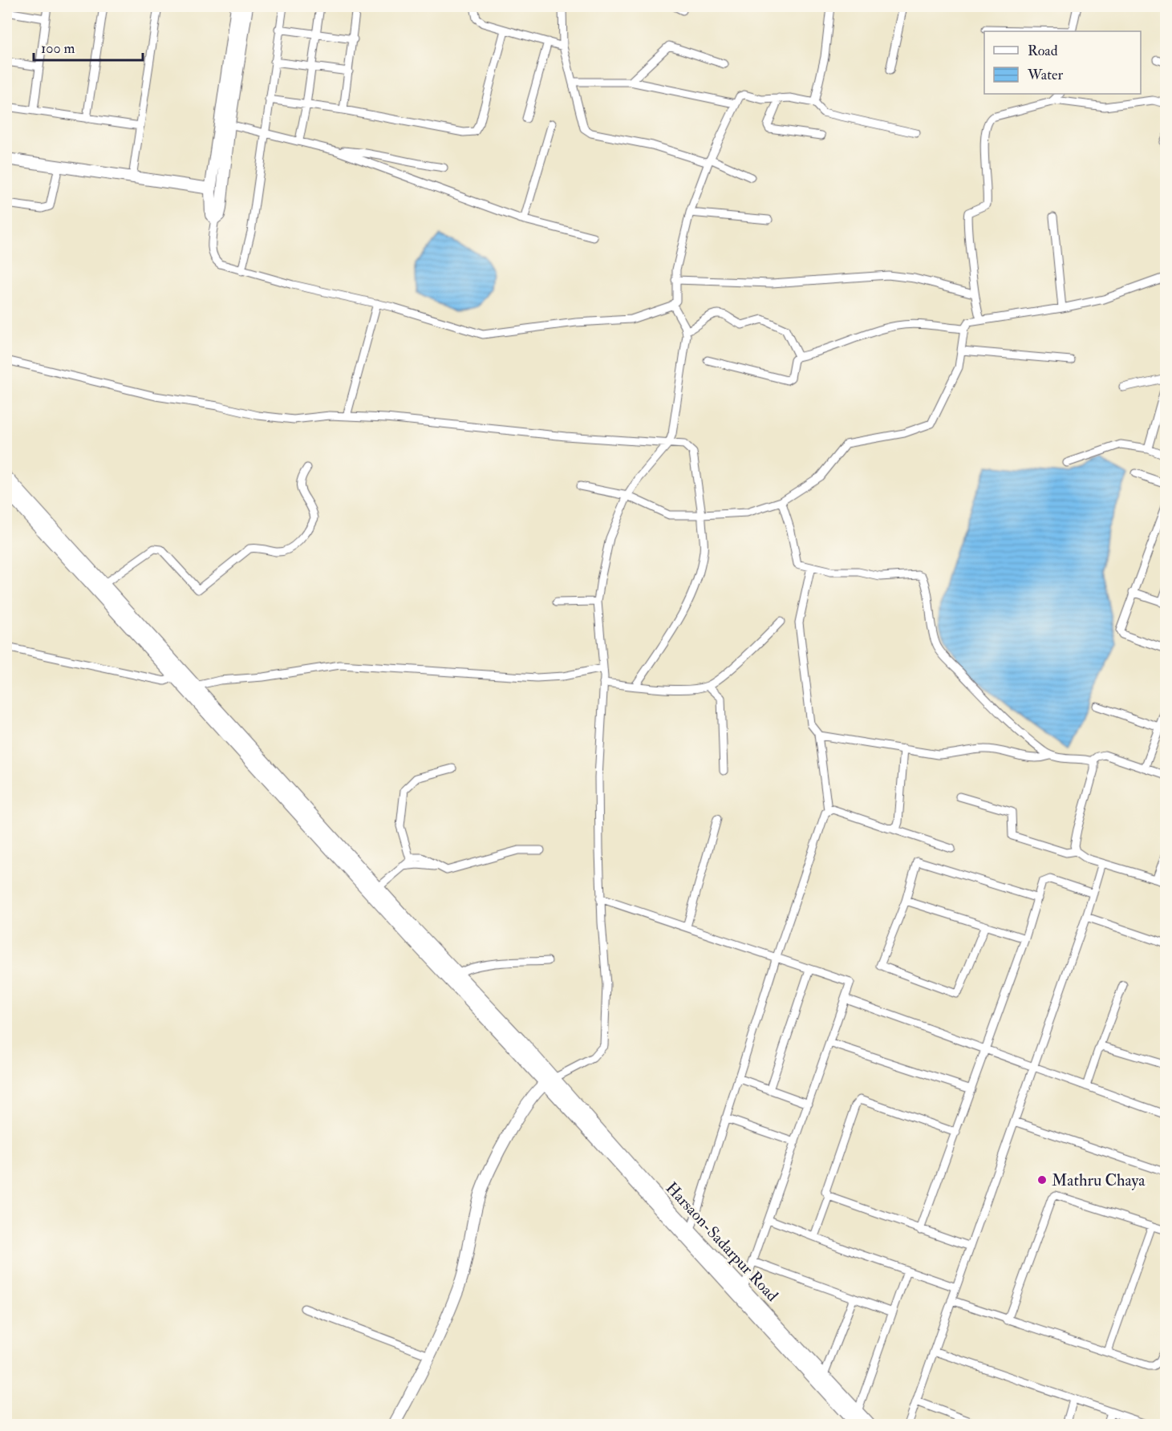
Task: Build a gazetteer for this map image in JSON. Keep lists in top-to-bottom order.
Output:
{
  "streets": {
    "street": ["Harsaon-Sadarpur Road"]
  },
  "places": ["Mathru Chaya"],
  "legend": ["Road", "Water"],
  "scale_bar": "100 m"
}
